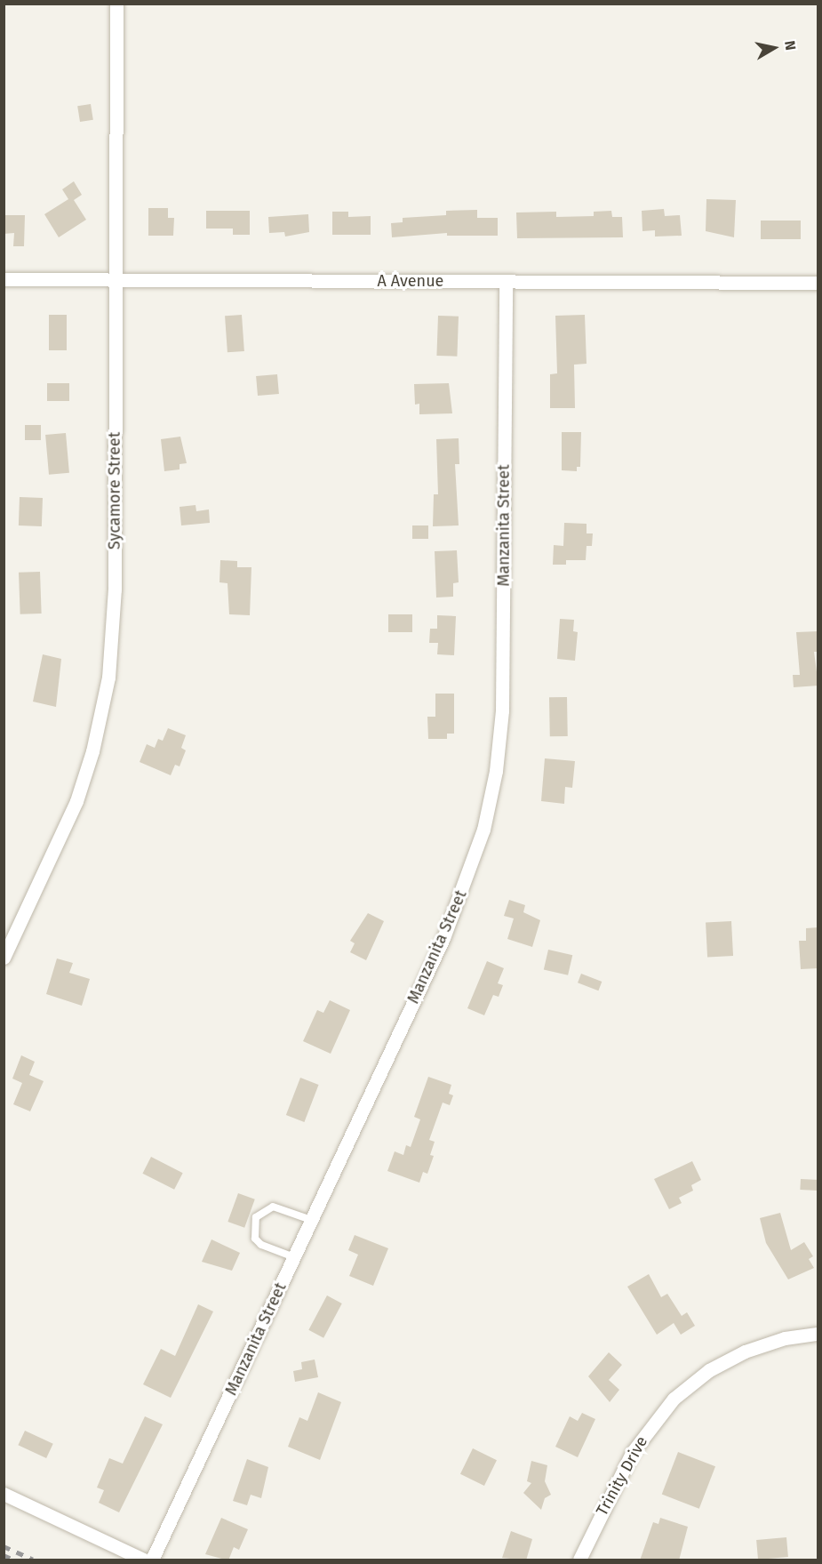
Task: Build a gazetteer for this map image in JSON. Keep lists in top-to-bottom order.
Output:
{
  "streets": {
    "street": [
      "A Avenue",
      "Sycamore Street",
      "Manzanita Street",
      "Trinity Drive"
    ]
  },
  "crossings": [
    ["A Avenue", "Sycamore Street"],
    ["A Avenue", "Manzanita Street"]
  ],
  "north": "right"
}
